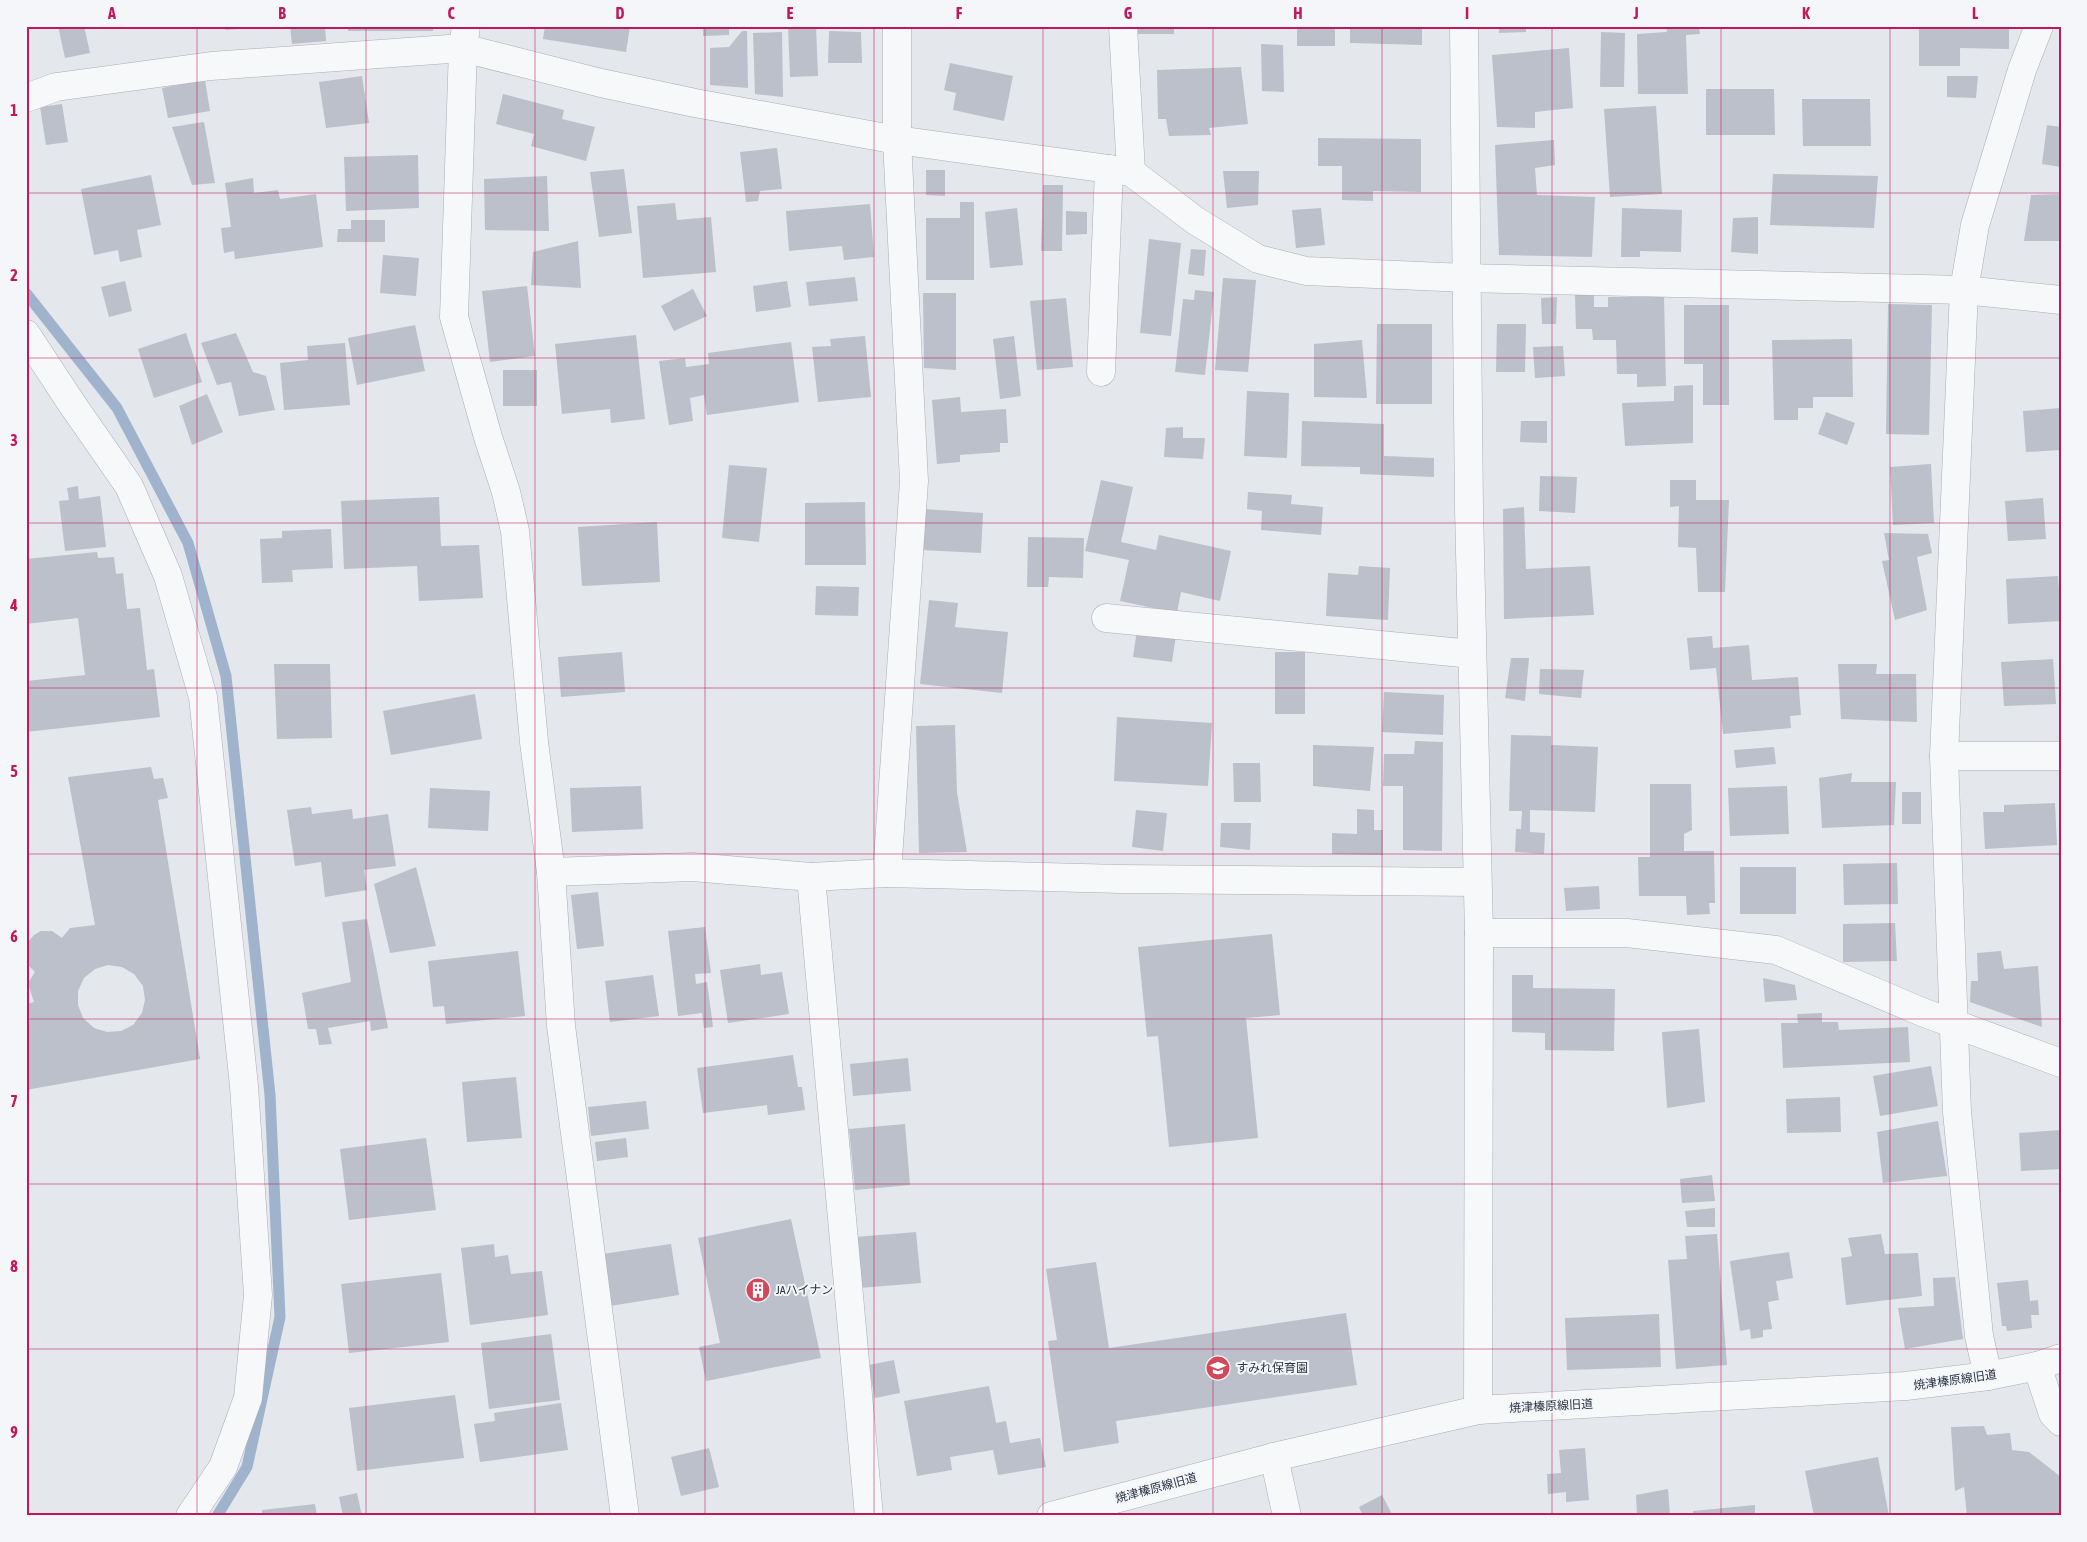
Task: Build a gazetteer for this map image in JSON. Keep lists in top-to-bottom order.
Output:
{
  "streets": {
    "street": ["焼津榛原線旧道"]
  },
  "places": {
    "building": ["JAハイナン"],
    "school or university": ["すみれ保育園"]
  },
  "grid": {
    "columns": [
      "A",
      "B",
      "C",
      "D",
      "E",
      "F",
      "G",
      "H",
      "I",
      "J",
      "K",
      "L"
    ],
    "rows": [
      "1",
      "2",
      "3",
      "4",
      "5",
      "6",
      "7",
      "8",
      "9"
    ]
  }
}
